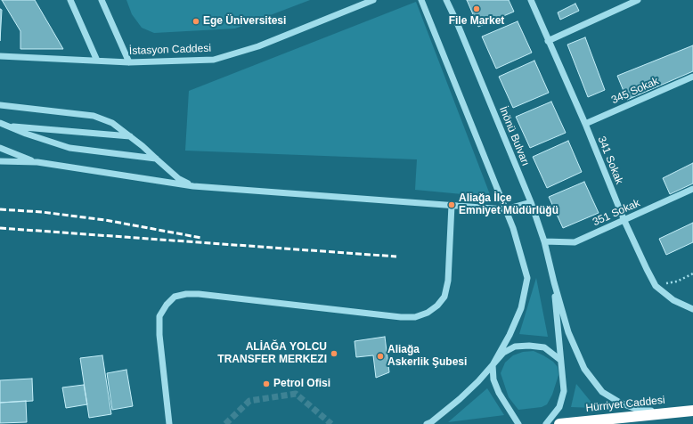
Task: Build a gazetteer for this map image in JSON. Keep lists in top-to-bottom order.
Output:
{
  "streets": {
    "highway": ["Hürriyet Caddesi"],
    "street": [
      "İstasyon Caddesi",
      "345 Sokak",
      "İnönü Bulvarı",
      "341 Sokak",
      "351 Sokak"
    ]
  },
  "crossings": [
    ["345 Sokak", "341 Sokak"],
    ["İnönü Bulvarı", "351 Sokak"],
    ["341 Sokak", "351 Sokak"]
  ],
  "places": [
    "File Market",
    "Ege Üniversitesi",
    "Aliağa İlçe Emniyet Müdürlüğü",
    "ALİAĞA YOLCU TRANSFER MERKEZI",
    "Aliağa Askerlik Şubesi",
    "Petrol Ofisi"
  ]
}
